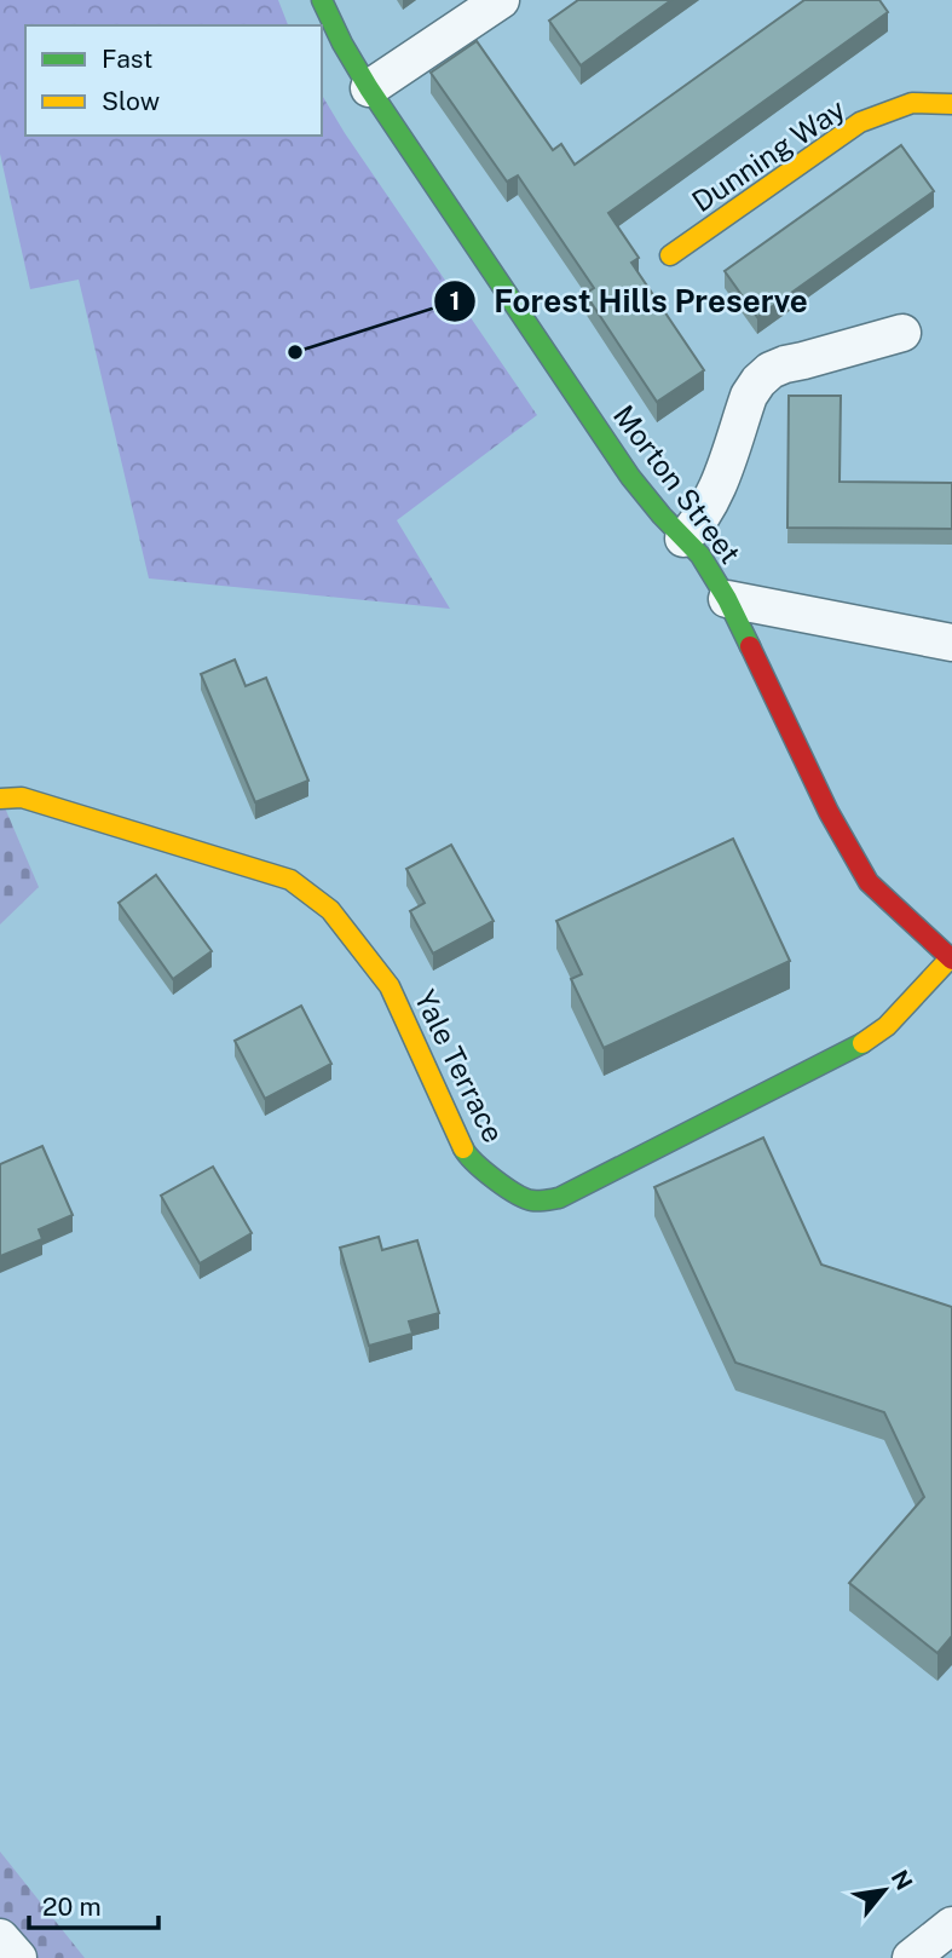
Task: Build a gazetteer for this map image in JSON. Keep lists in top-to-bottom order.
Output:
{
  "streets": {
    "street": ["Dunning Way", "Morton Street", "Yale Terrace"]
  },
  "crossings": [
    ["Morton Street", "Yale Terrace"]
  ],
  "places": ["Forest Hills Preserve"],
  "legend": ["Fast", "Slow"],
  "scale_bar": "20 m",
  "north": "top right"
}
